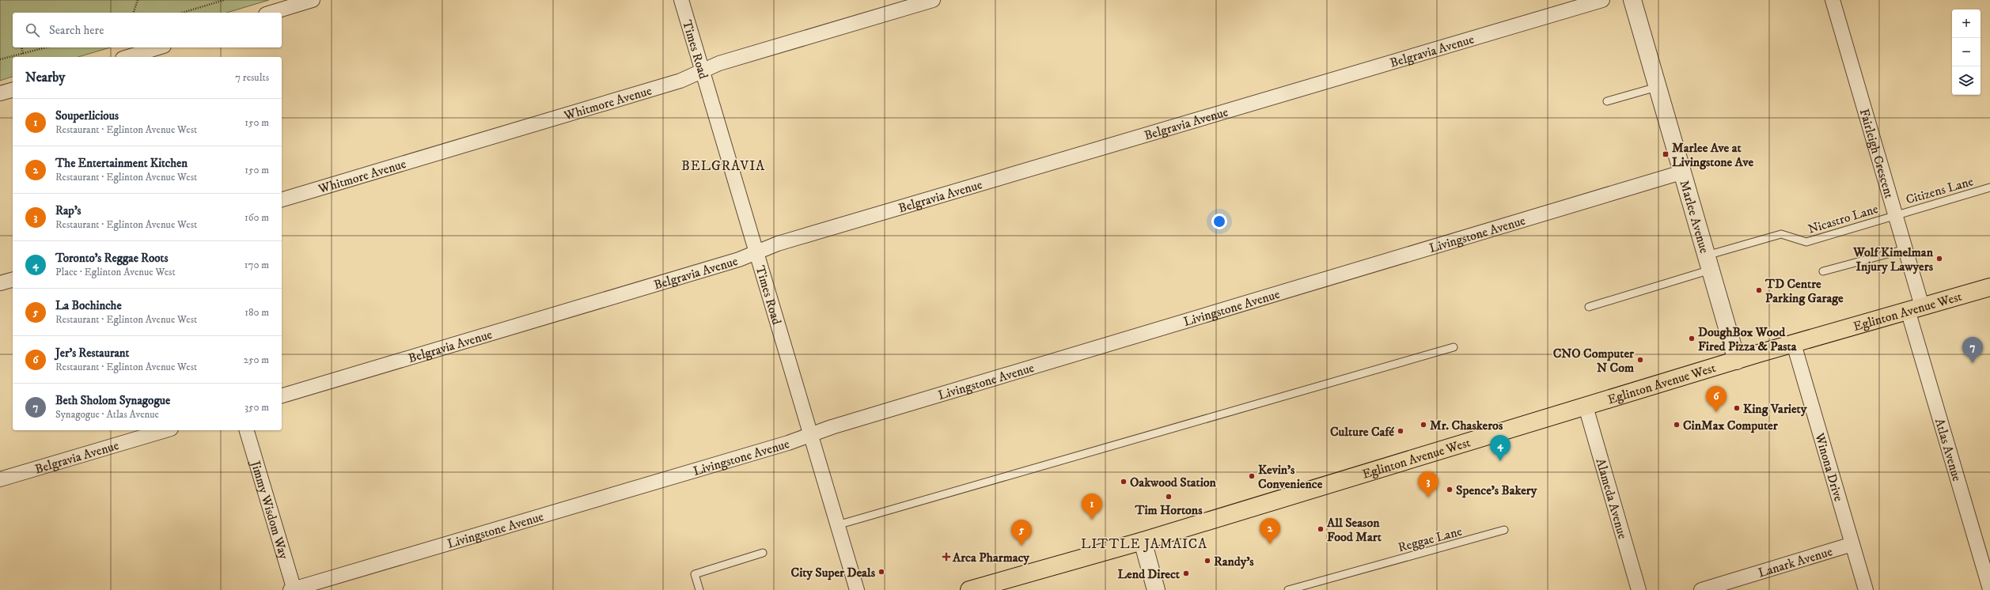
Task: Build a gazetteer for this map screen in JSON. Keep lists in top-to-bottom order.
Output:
{
  "streets": {
    "main road": ["Eglinton Avenue West"],
    "street": [
      "Times Road",
      "Belgravia Avenue",
      "Whitmore Avenue",
      "Fairleigh Crescent",
      "Marlee Avenue",
      "Livingstone Avenue",
      "Atlas Avenue",
      "Winona Drive",
      "Alameda Avenue",
      "Jimmy Wisdom Way",
      "Lanark Avenue"
    ],
    "lane": ["Citizens Lane", "Nicastro Lane", "Reggae Lane"]
  },
  "crossings": [
    ["Times Road", "Belgravia Avenue"],
    ["Times Road", "Whitmore Avenue"],
    ["Times Road", "Livingstone Avenue"],
    ["Fairleigh Crescent", "Citizens Lane"],
    ["Fairleigh Crescent", "Nicastro Lane"],
    ["Fairleigh Crescent", "Eglinton Avenue West"],
    ["Fairleigh Crescent", "Atlas Avenue"],
    ["Citizens Lane", "Nicastro Lane"],
    ["Marlee Avenue", "Nicastro Lane"],
    ["Marlee Avenue", "Livingstone Avenue"],
    ["Marlee Avenue", "Eglinton Avenue West"],
    ["Livingstone Avenue", "Jimmy Wisdom Way"],
    ["Eglinton Avenue West", "Atlas Avenue"],
    ["Eglinton Avenue West", "Winona Drive"],
    ["Eglinton Avenue West", "Alameda Avenue"],
    ["Winona Drive", "Lanark Avenue"]
  ],
  "districts": ["BELGRAVIA", "LITTLE JAMAICA"],
  "places": {
    "transit": ["Marlee Ave at Livingstone Ave"],
    "other": [
      "Wolf Kimelman Injury Lawyers",
      "TD Centre Parking Garage",
      "DoughBox Wood Fired Pizza & Pasta",
      "CNO Computer N Com",
      "King Variety",
      "Mr. Chaskeros",
      "CinMax Computer",
      "Culture Café",
      "Kevin’s Convenience",
      "Oakwood Station",
      "Spence's Bakery",
      "Tim Hortons",
      "All Season Food Mart",
      "Randy's",
      "City Super Deals",
      "Lend Direct"
    ],
    "health": ["Arca Pharmacy"]
  },
  "page": {
    "map_buttons": ["+", "−"],
    "search": "Search here",
    "heading": ["Nearby", "7 results"],
    "list": [
      {
        "mark": "1",
        "name": "Souperlicious",
        "note": "Restaurant · Eglinton Avenue West",
        "value": "150 m"
      },
      {
        "mark": "2",
        "name": "The Entertainment Kitchen",
        "note": "Restaurant · Eglinton Avenue West",
        "value": "150 m"
      },
      {
        "mark": "3",
        "name": "Rap's",
        "note": "Restaurant · Eglinton Avenue West",
        "value": "160 m"
      },
      {
        "mark": "4",
        "name": "Toronto’s Reggae Roots",
        "note": "Place · Eglinton Avenue West",
        "value": "170 m"
      },
      {
        "mark": "5",
        "name": "La Bochinche",
        "note": "Restaurant · Eglinton Avenue West",
        "value": "180 m"
      },
      {
        "mark": "6",
        "name": "Jer's Restaurant",
        "note": "Restaurant · Eglinton Avenue West",
        "value": "250 m"
      },
      {
        "mark": "7",
        "name": "Beth Sholom Synagogue",
        "note": "Synagogue · Atlas Avenue",
        "value": "350 m"
      }
    ],
    "pins": [
      "7",
      "6",
      "4",
      "3",
      "1",
      "2",
      "5"
    ]
  }
}
